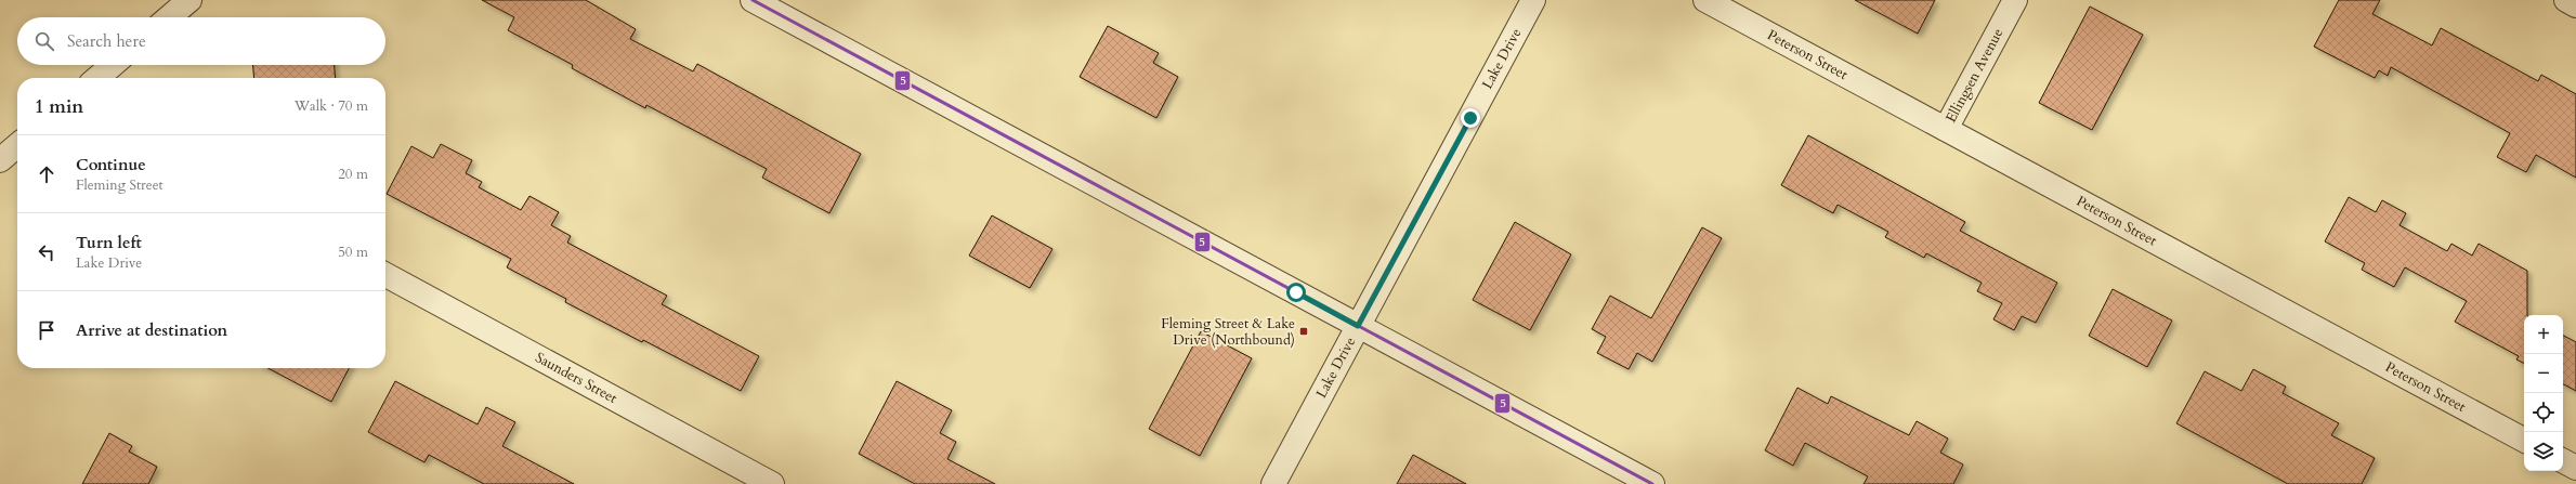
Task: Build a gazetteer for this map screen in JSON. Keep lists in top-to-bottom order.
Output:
{
  "streets": {
    "street": [
      "Peterson Street",
      "Lake Drive",
      "Ellingsen Avenue",
      "Saunders Street"
    ]
  },
  "crossings": [
    ["Peterson Street", "Ellingsen Avenue"]
  ],
  "places": {
    "transit": ["Fleming Street & Lake Drive (Northbound)"]
  },
  "lines": ["transit line 5"],
  "page": {
    "search": "Search here",
    "heading": ["1 min", "Walk · 70 m"],
    "list": [
      ["Continue", "Fleming Street", "20 m"],
      ["Turn left", "Lake Drive", "50 m"],
      "Arrive at destination"
    ],
    "map_buttons": ["+", "−"]
  }
}
